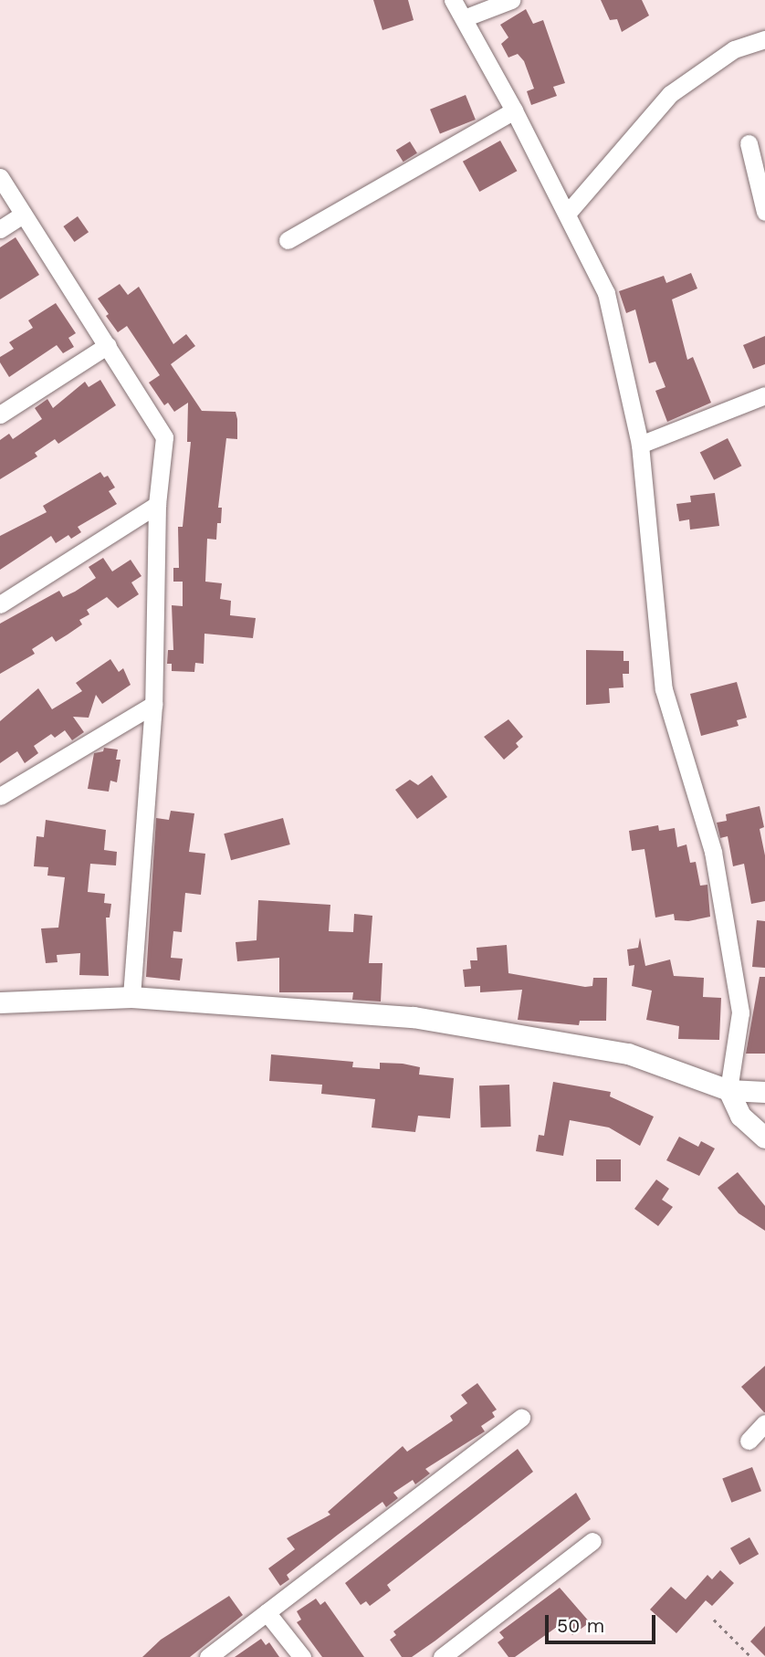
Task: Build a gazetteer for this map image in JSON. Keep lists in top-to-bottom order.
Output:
{
  "scale_bar": "50 m"
}
